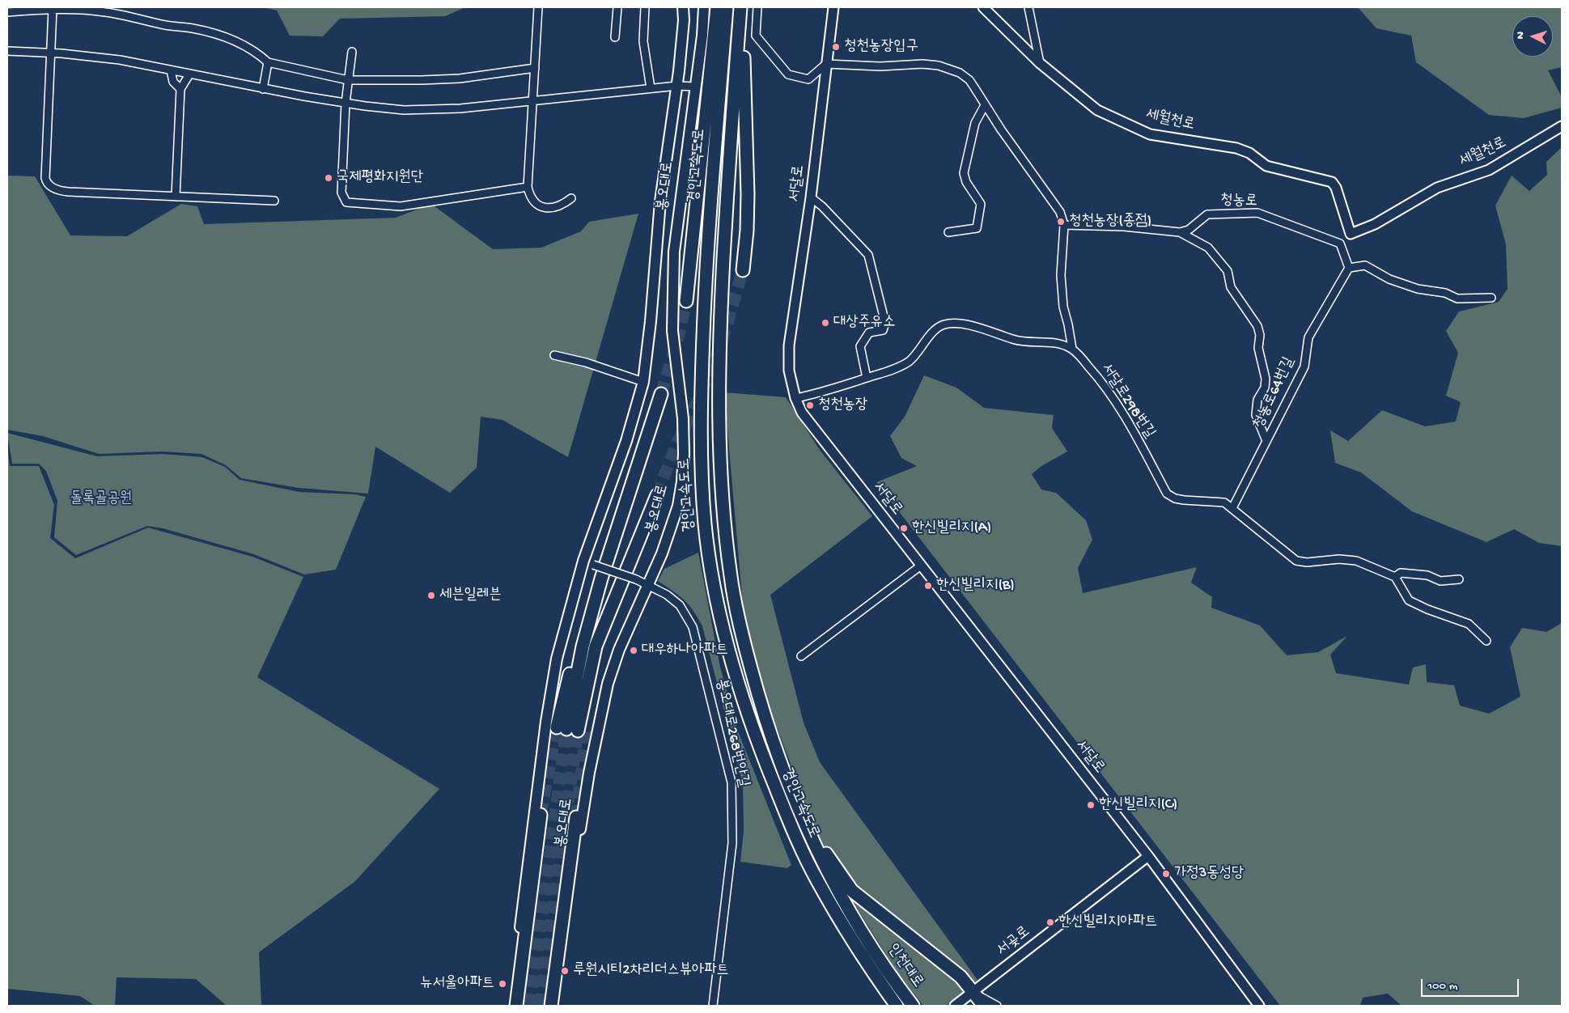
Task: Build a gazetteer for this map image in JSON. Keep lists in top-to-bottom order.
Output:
{
  "streets": {
    "highway": ["경인고속도로", "봉오대로", "인천대로"],
    "street": [
      "세월천로",
      "서달로",
      "청농로",
      "청농로64번길",
      "서달로298번길",
      "봉오대로268번안길",
      "서곶로"
    ]
  },
  "crossings": [
    ["세월천로", "청농로"],
    ["경인고속도로", "인천대로"],
    ["서달로", "서달로298번길"],
    ["서달로", "서곶로"],
    ["봉오대로", "봉오대로268번안길"],
    ["청농로64번길", "서달로298번길"]
  ],
  "parks": ["돌록골공원"],
  "places": [
    "청천농장입구",
    "국제평화지원단",
    "청천농장(종점)",
    "대상주유소",
    "청천농장",
    "한신빌리지(A)",
    "한신빌리지(B)",
    "세븐일레븐",
    "대우하나아파트",
    "한신빌리지(C)",
    "가정3동성당",
    "한신빌리지아파트",
    "루원시티2차리더스뷰아파트",
    "뉴서울아파트"
  ],
  "scale_bar": "100 m",
  "north": "left"
}
